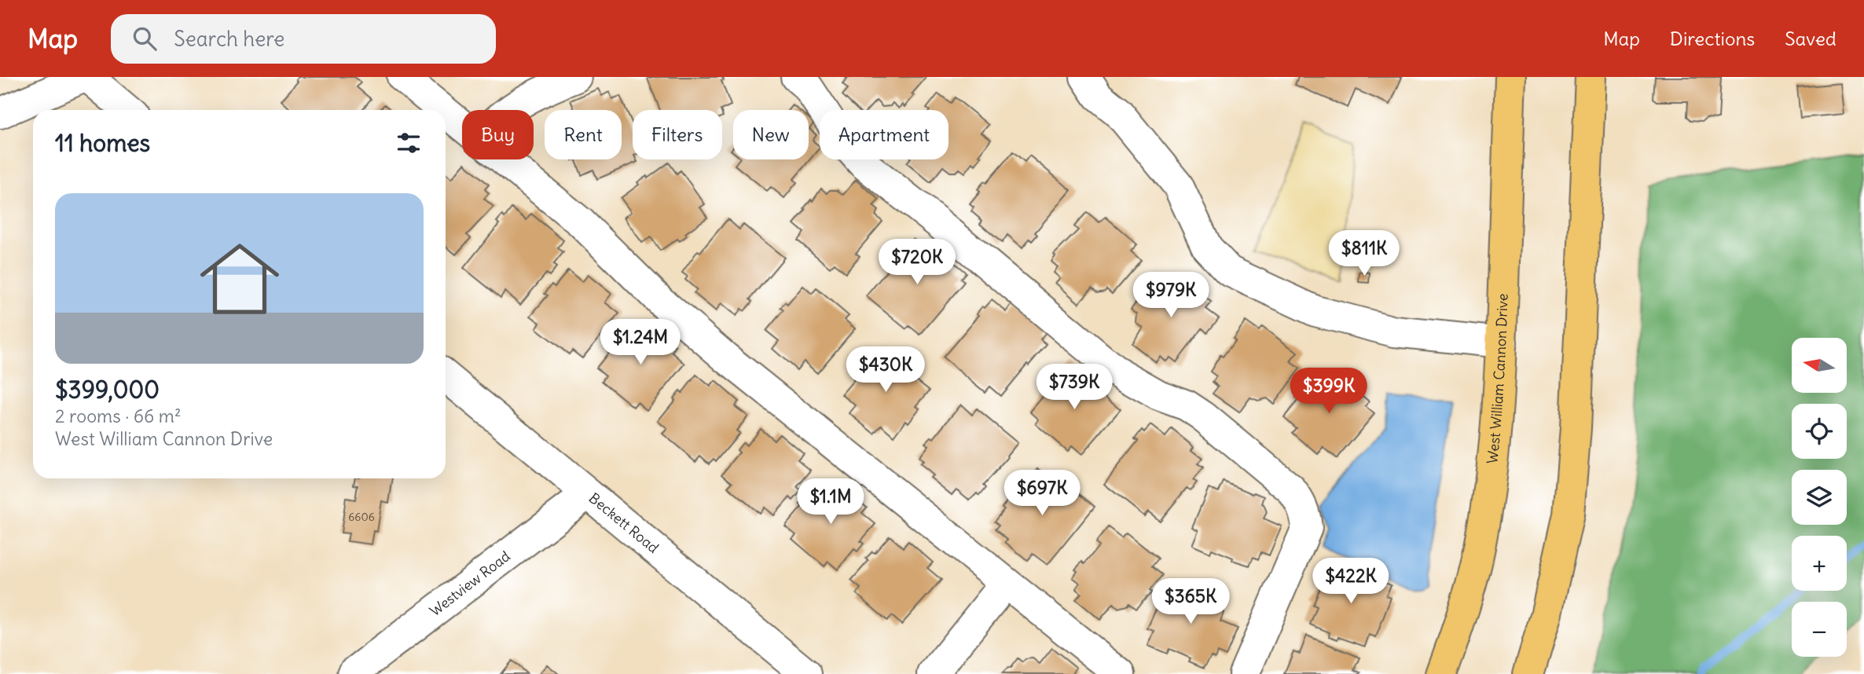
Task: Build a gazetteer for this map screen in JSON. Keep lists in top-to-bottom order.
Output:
{
  "streets": {
    "main road": ["West William Cannon Drive"],
    "street": ["Beckett Road", "Westview Road"]
  },
  "crossings": [
    ["Beckett Road", "Westview Road"]
  ],
  "house_numbers": ["6606"],
  "north": "left",
  "page": {
    "header": "Map",
    "search": "Search here",
    "nav": ["Map", "Directions", "Saved"],
    "chip": [
      "Buy",
      "Rent",
      "Filters",
      "New",
      "Apartment"
    ],
    "heading": "11 homes",
    "list": [
      {
        "name": "$399,000",
        "note": "2 rooms · 66 m² · West William Cannon Drive"
      }
    ],
    "price": [
      "$811K",
      "$720K",
      "$979K",
      "$1.24M",
      "$430K",
      "$739K",
      "$399K",
      "$697K",
      "$1.1M",
      "$422K",
      "$365K"
    ],
    "map_buttons": ["+", "−"]
  }
}
